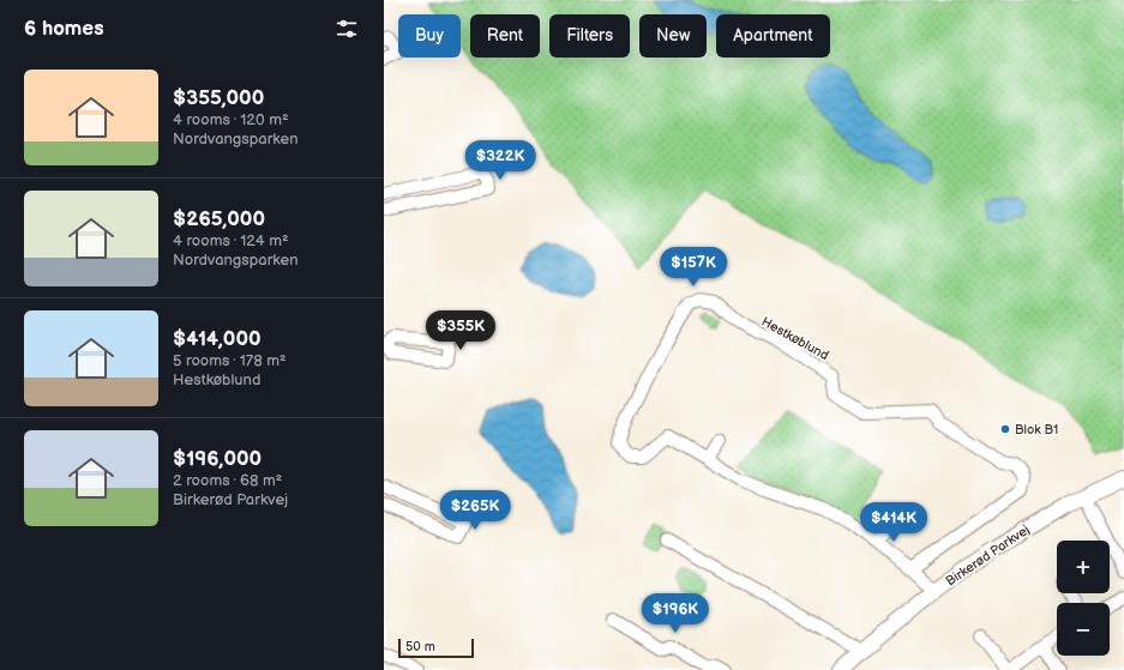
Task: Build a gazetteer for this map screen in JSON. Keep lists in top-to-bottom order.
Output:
{
  "streets": {
    "street": ["Hestkøblund", "Birkerød Parkvej"]
  },
  "crossings": [
    ["Hestkøblund", "Birkerød Parkvej"]
  ],
  "places": ["Blok B1"],
  "scale_bar": "50 m",
  "page": {
    "heading": "6 homes",
    "chip": [
      "Buy",
      "Rent",
      "Filters",
      "New",
      "Apartment"
    ],
    "list": [
      {
        "name": "$355,000",
        "note": "4 rooms · 120 m² · Nordvangsparken"
      },
      {
        "name": "$265,000",
        "note": "4 rooms · 124 m² · Nordvangsparken"
      },
      {
        "name": "$414,000",
        "note": "5 rooms · 178 m² · Hestkøblund"
      },
      {
        "name": "$196,000",
        "note": "2 rooms · 68 m² · Birkerød Parkvej"
      }
    ],
    "price": [
      "$322K",
      "$157K",
      "$355K",
      "$265K",
      "$414K",
      "$196K"
    ],
    "map_buttons": ["+", "−"],
    "scale": "50 m"
  }
}
